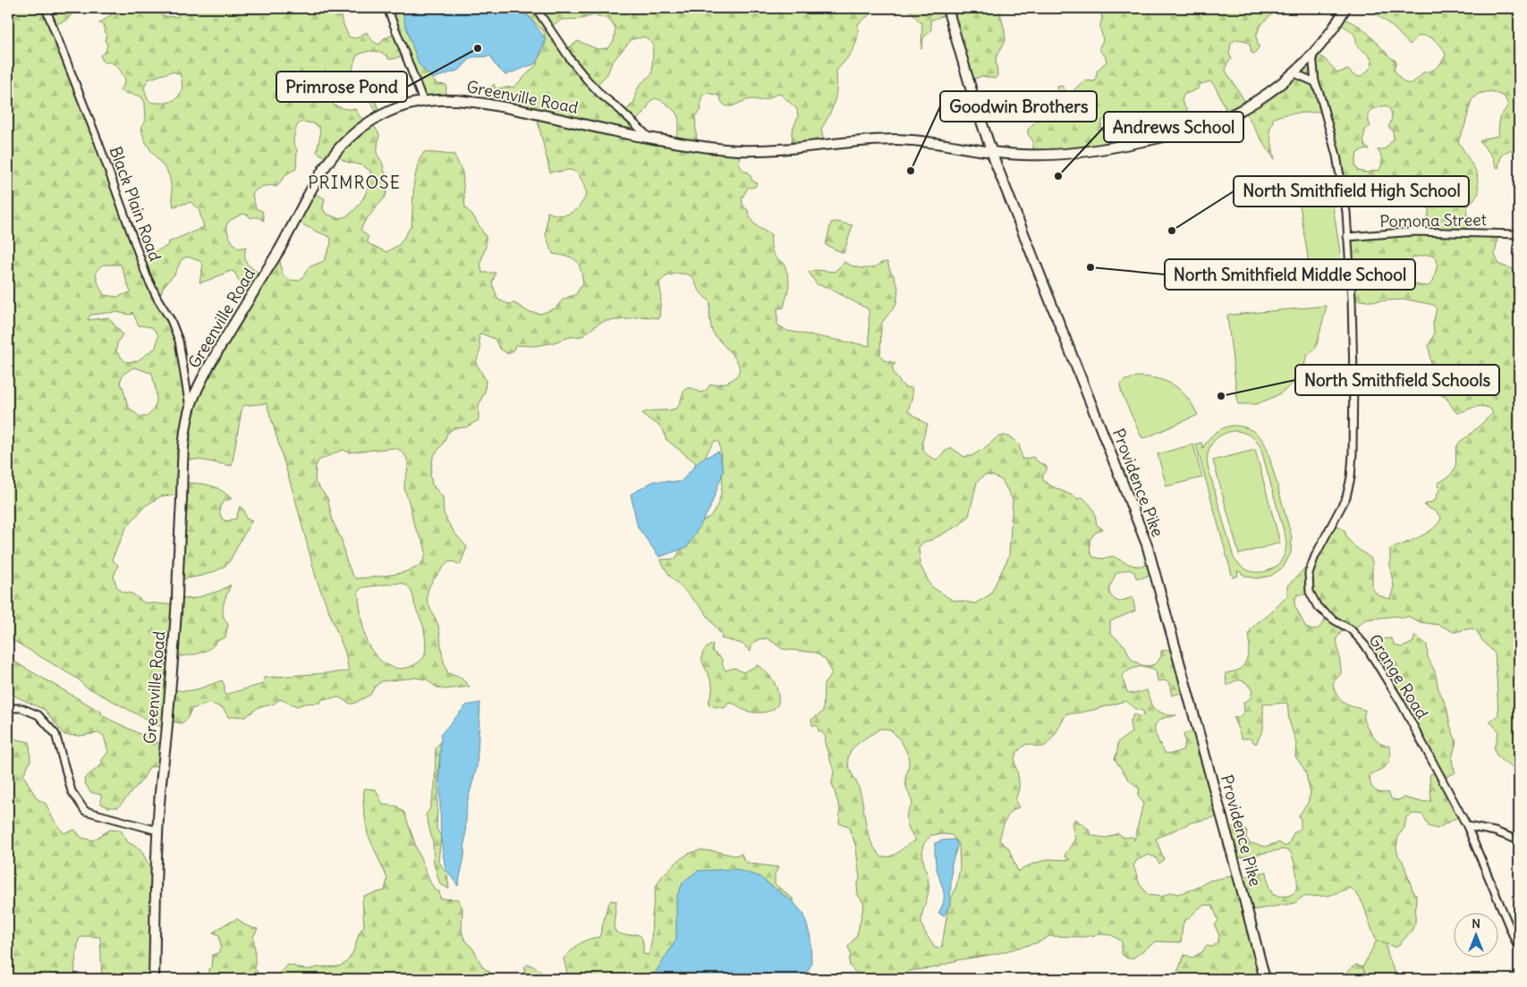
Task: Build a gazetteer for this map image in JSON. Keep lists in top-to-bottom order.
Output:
{
  "streets": {
    "main road": ["Greenville Road", "Providence Pike"],
    "street": ["Black Plain Road", "Pomona Street", "Grange Road"]
  },
  "crossings": [
    ["Greenville Road", "Black Plain Road"],
    ["Greenville Road", "Providence Pike"],
    ["Greenville Road", "Grange Road"],
    ["Pomona Street", "Grange Road"]
  ],
  "districts": ["PRIMROSE"],
  "places": [
    "Primrose Pond",
    "Goodwin Brothers",
    "Andrews School",
    "North Smithfield High School",
    "North Smithfield Middle School",
    "North Smithfield Schools"
  ],
  "north": "top"
}
